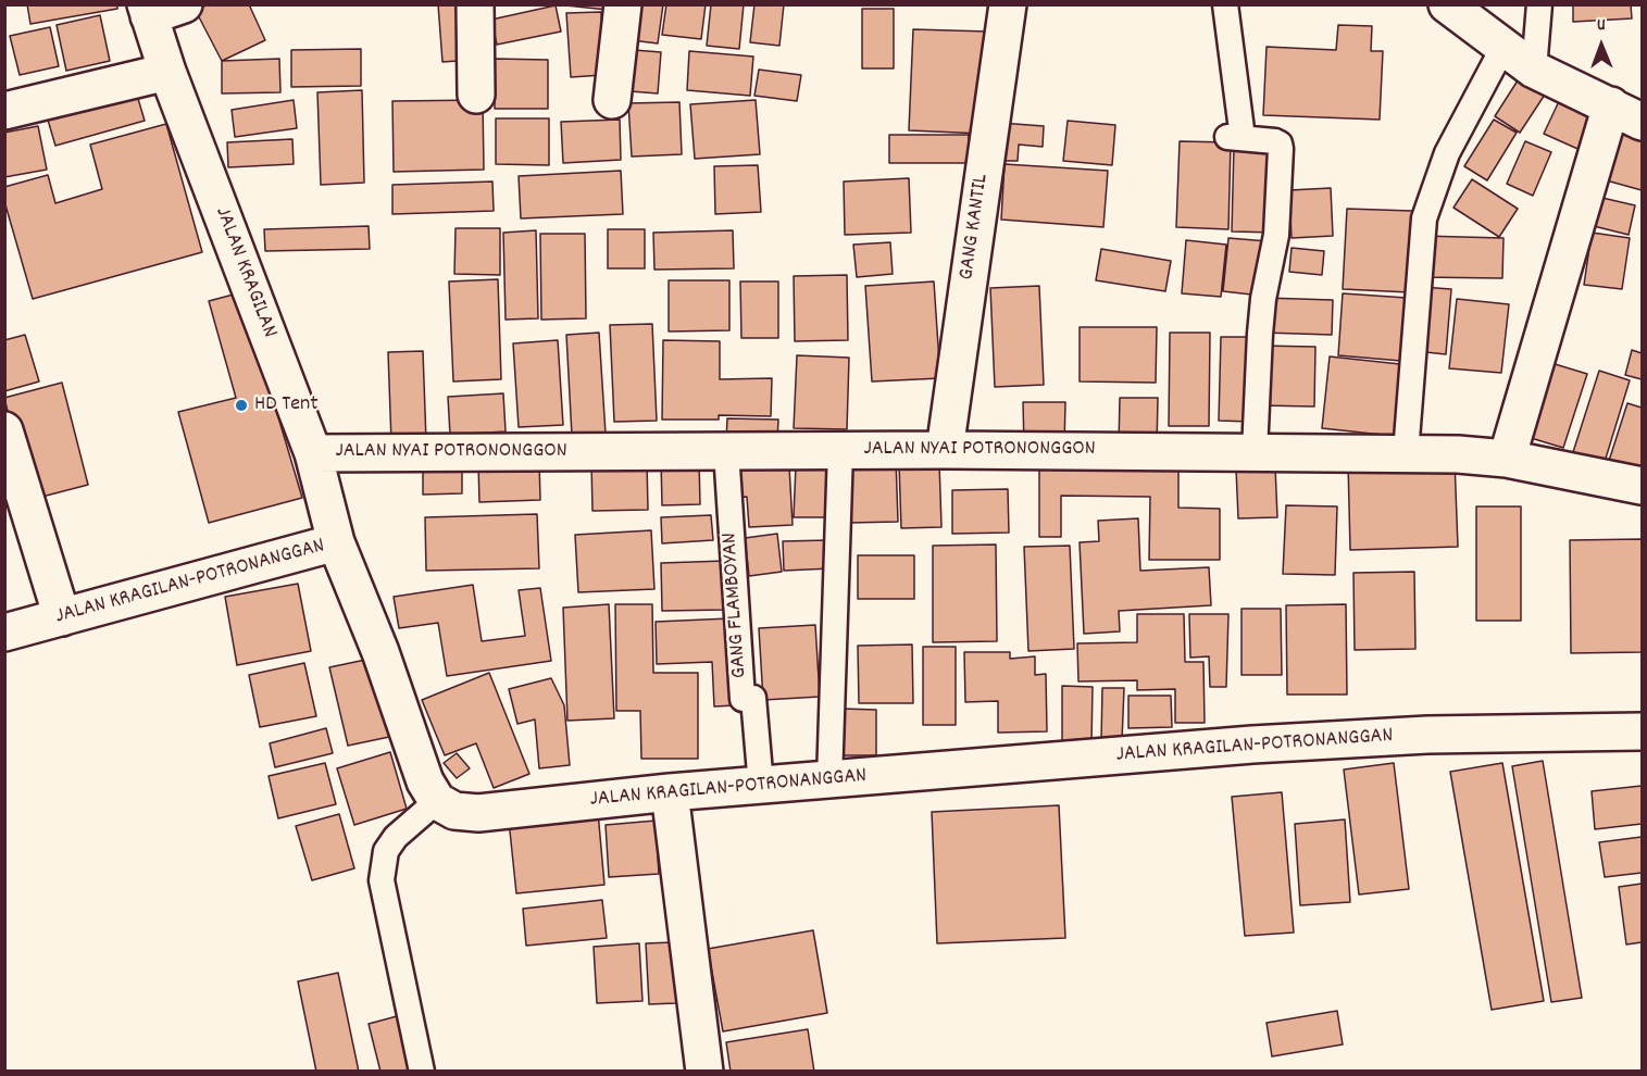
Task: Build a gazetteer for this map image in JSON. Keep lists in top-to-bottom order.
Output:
{
  "streets": {
    "street": [
      "GANG KANTIL",
      "JALAN KRAGILAN",
      "JALAN NYAI POTRONONGGON",
      "JALAN KRAGILAN-POTRONANGGAN"
    ],
    "lane": ["GANG FLAMBOYAN"]
  },
  "crossings": [
    ["GANG KANTIL", "JALAN NYAI POTRONONGGON"],
    ["JALAN KRAGILAN", "JALAN NYAI POTRONONGGON"],
    ["JALAN KRAGILAN", "JALAN KRAGILAN-POTRONANGGAN"],
    ["JALAN NYAI POTRONONGGON", "GANG FLAMBOYAN"],
    ["JALAN KRAGILAN-POTRONANGGAN", "GANG FLAMBOYAN"]
  ],
  "places": ["HD Tent"],
  "north": "top"
}
